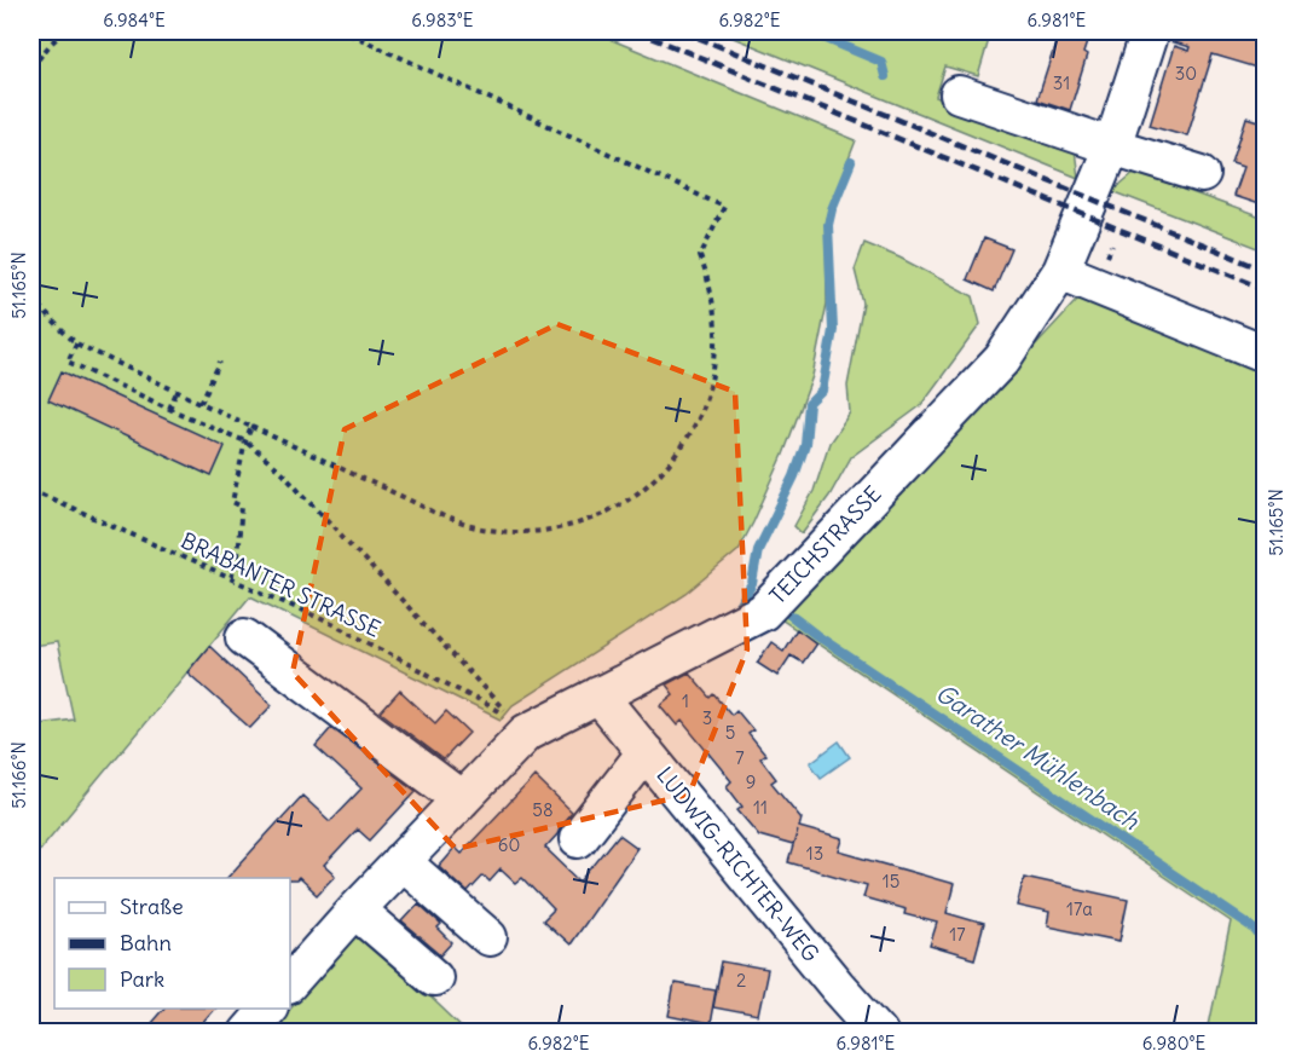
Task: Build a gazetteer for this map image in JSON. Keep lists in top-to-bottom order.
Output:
{
  "streets": {
    "street": ["TEICHSTRASSE", "LUDWIG-RICHTER-WEG"],
    "path": ["BRABANTER STRASSE"]
  },
  "crossings": [
    ["TEICHSTRASSE", "LUDWIG-RICHTER-WEG"]
  ],
  "water": ["Garather Mühlenbach"],
  "house_numbers": [
    "30",
    "31",
    "1",
    "3",
    "5",
    "7",
    "9",
    "11",
    "58",
    "60",
    "13",
    "15",
    "17a",
    "17",
    "2"
  ],
  "legend": ["Straße", "Bahn", "Park"],
  "coordinates": [
    "6.984°E",
    "6.983°E",
    "6.982°E",
    "6.981°E",
    "51.165°N",
    "51.166°N",
    "6.980°E"
  ]
}
